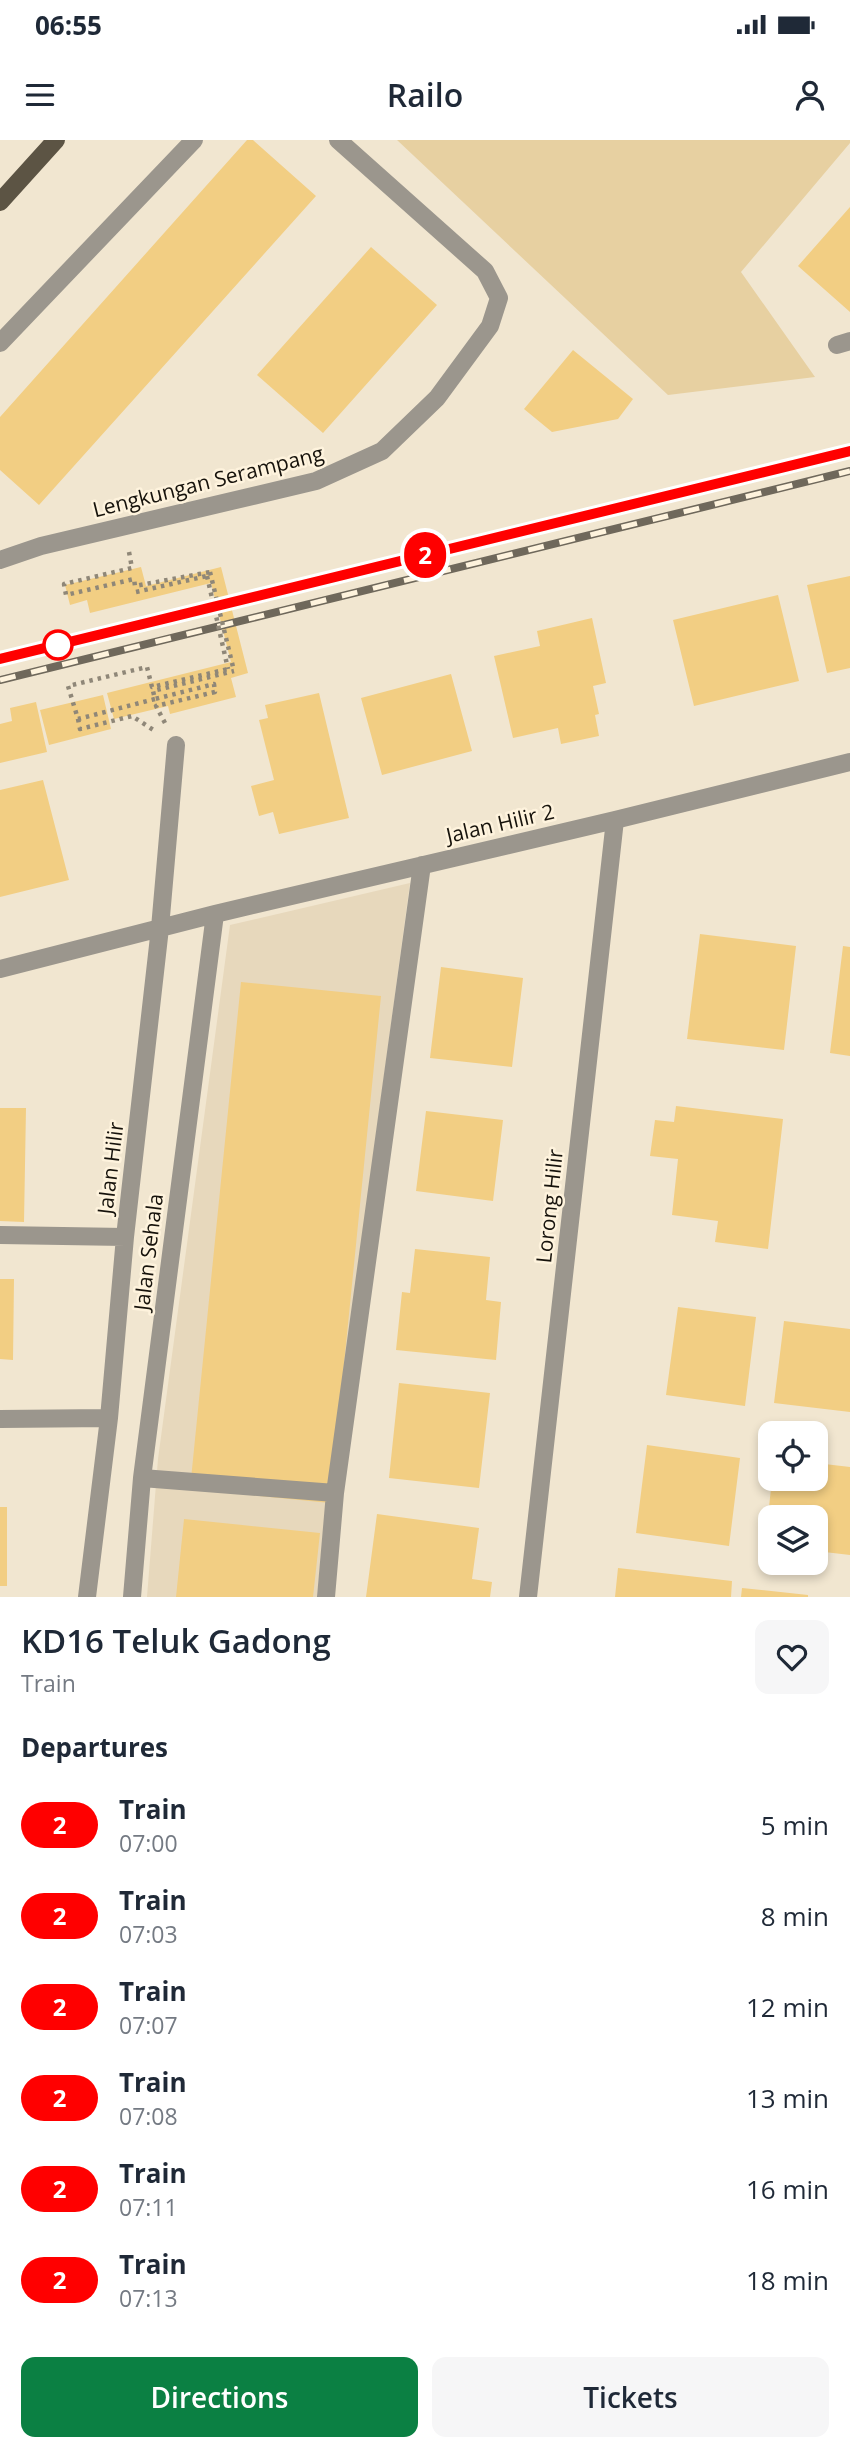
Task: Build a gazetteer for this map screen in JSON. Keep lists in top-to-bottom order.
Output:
{
  "streets": {
    "street": [
      "Lengkungan Serampang",
      "Jalan Hilir 2",
      "Jalan Hilir",
      "Lorong Hilir",
      "Jalan Sehala"
    ]
  },
  "crossings": [
    ["Jalan Hilir 2", "Jalan Hilir"],
    ["Jalan Hilir 2", "Lorong Hilir"],
    ["Jalan Hilir 2", "Jalan Sehala"]
  ],
  "page": {
    "status": "06:55",
    "header": "Railo",
    "on_map": "2",
    "heading": [
      ["KD16 Teluk Gadong", "Train"],
      "Departures"
    ],
    "list": [
      {
        "mark": "2",
        "name": "Train",
        "note": "07:00",
        "value": "5 min"
      },
      {
        "mark": "2",
        "name": "Train",
        "note": "07:03",
        "value": "8 min"
      },
      {
        "mark": "2",
        "name": "Train",
        "note": "07:07",
        "value": "12 min"
      },
      {
        "mark": "2",
        "name": "Train",
        "note": "07:08",
        "value": "13 min"
      },
      {
        "mark": "2",
        "name": "Train",
        "note": "07:11",
        "value": "16 min"
      },
      {
        "mark": "2",
        "name": "Train",
        "note": "07:13",
        "value": "18 min"
      }
    ],
    "buttons": ["Directions", "Tickets"]
  }
}
